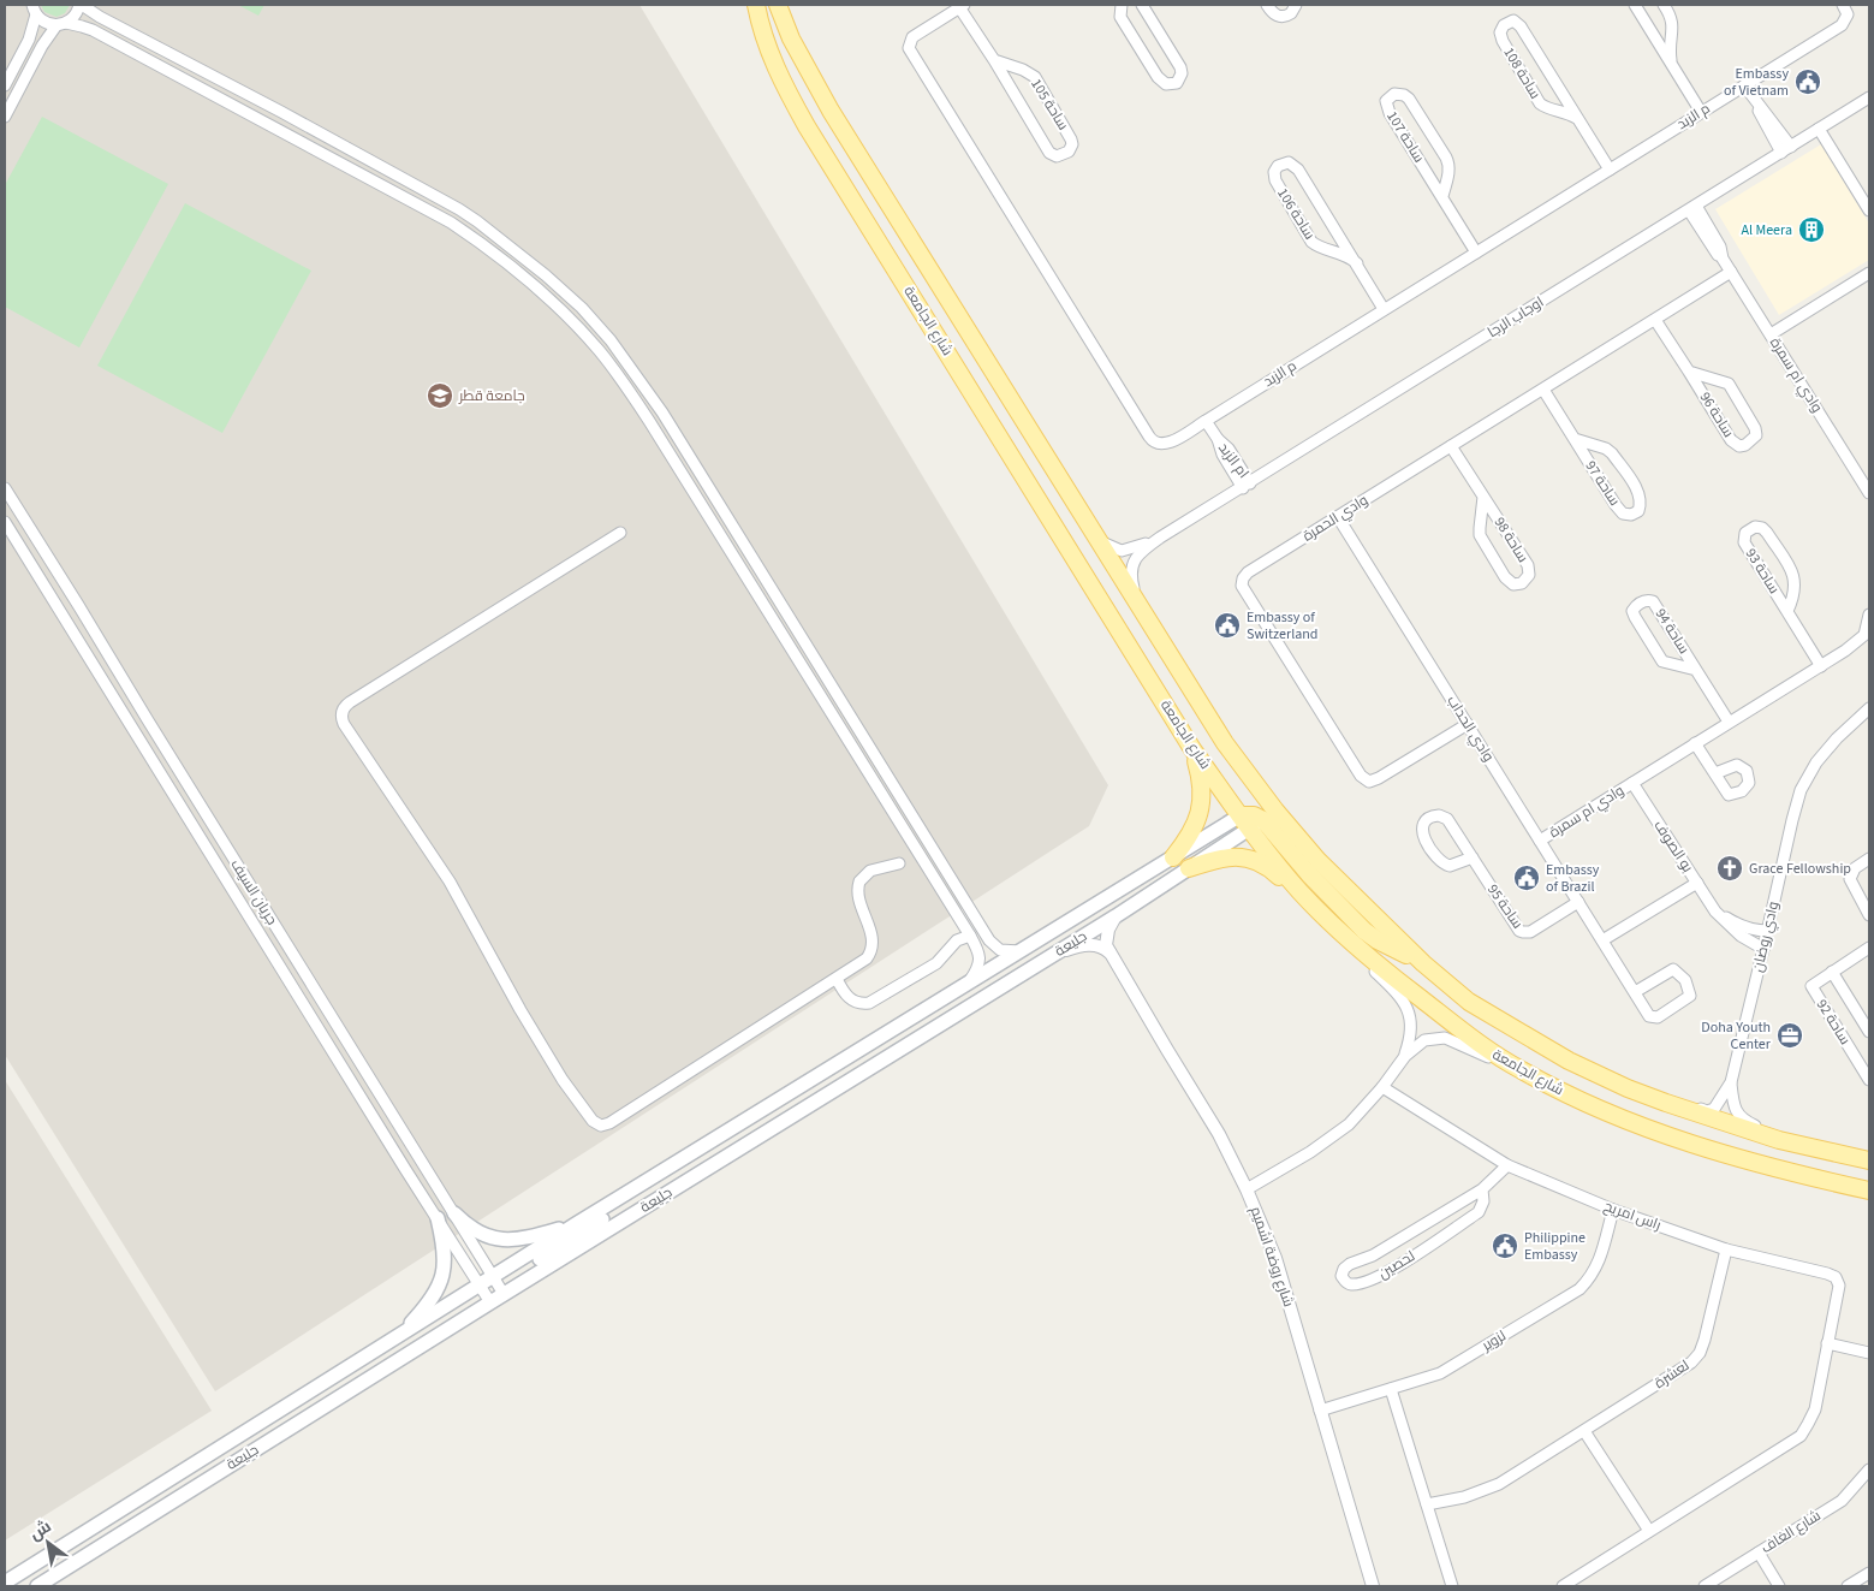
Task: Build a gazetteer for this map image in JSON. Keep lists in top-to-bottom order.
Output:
{
  "streets": {
    "main road": ["شارع الجامعة", "جليعة"],
    "street": [
      "ساحة 108",
      "ساحة 105",
      "م الزبد",
      "ساحة 107",
      "ساحة 106",
      "اوجاب الرجا",
      "وادي ام سمرة",
      "ساحة 96",
      "ام الزبد",
      "ساحة 97",
      "وادي الحمرة",
      "ساحة 98",
      "ساحة 93",
      "ساحة 94",
      "وادي الحداب",
      "بو الصوف",
      "جريان السيف",
      "ساحة 95",
      "وادي روضان",
      "ساحة 92",
      "راس امريح",
      "شارع روضة اشميم",
      "لحصين",
      "لزوير",
      "لعشرة",
      "شارع الغاف"
    ]
  },
  "crossings": [
    ["ساحة 108", "م الزبد"],
    ["ساحة 105", "م الزبد"],
    ["م الزبد", "ساحة 107"],
    ["م الزبد", "ساحة 106"],
    ["م الزبد", "ام الزبد"],
    ["اوجاب الرجا", "شارع الجامعة"],
    ["اوجاب الرجا", "وادي ام سمرة"],
    ["اوجاب الرجا", "ام الزبد"],
    ["شارع الجامعة", "وادي روضان"],
    ["شارع الجامعة", "جليعة"],
    ["وادي ام سمرة", "وادي الحمرة"],
    ["وادي ام سمرة", "ساحة 93"],
    ["وادي ام سمرة", "ساحة 94"],
    ["وادي ام سمرة", "وادي الحداب"],
    ["وادي ام سمرة", "بو الصوف"],
    ["ساحة 96", "وادي الحمرة"],
    ["ساحة 97", "وادي الحمرة"],
    ["وادي الحمرة", "ساحة 98"],
    ["وادي الحمرة", "وادي الحداب"],
    ["وادي الحداب", "ساحة 95"],
    ["بو الصوف", "وادي روضان"],
    ["جريان السيف", "جليعة"],
    ["راس امريح", "لحصين"],
    ["راس امريح", "لزوير"],
    ["راس امريح", "لعشرة"],
    ["شارع روضة اشميم", "لزوير"]
  ],
  "places": {
    "public building": [
      "Embassy of Vietnam",
      "Embassy of Switzerland",
      "Embassy of Brazil",
      "Philippine Embassy"
    ],
    "building": ["Al Meera"],
    "school or university": ["جامعة قطر"],
    "church": ["Grace Fellowship"],
    "office": ["Doha Youth Center"]
  },
  "north": "top left"
}
